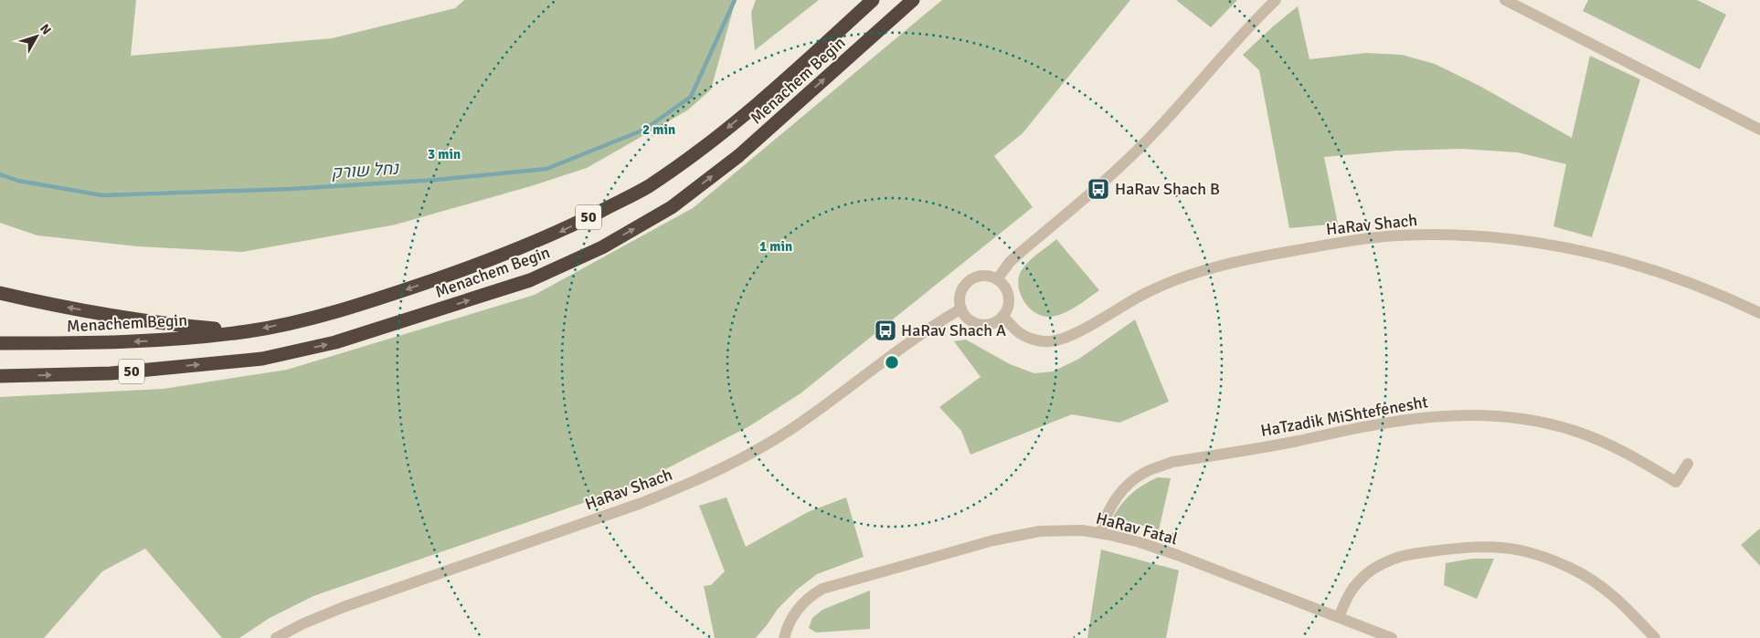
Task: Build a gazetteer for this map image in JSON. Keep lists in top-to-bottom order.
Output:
{
  "streets": {
    "highway": ["Menachem Begin", "50"],
    "street": ["HaRav Shach", "HaTzadik MiShtefenesht", "HaRav Fatal"]
  },
  "crossings": [
    ["HaTzadik MiShtefenesht", "HaRav Fatal"]
  ],
  "water": ["נחל שורק"],
  "places": {
    "bus stop": ["HaRav Shach B", "HaRav Shach A"]
  },
  "north": "top right",
  "rings": ["2 min", "3 min", "1 min"]
}
